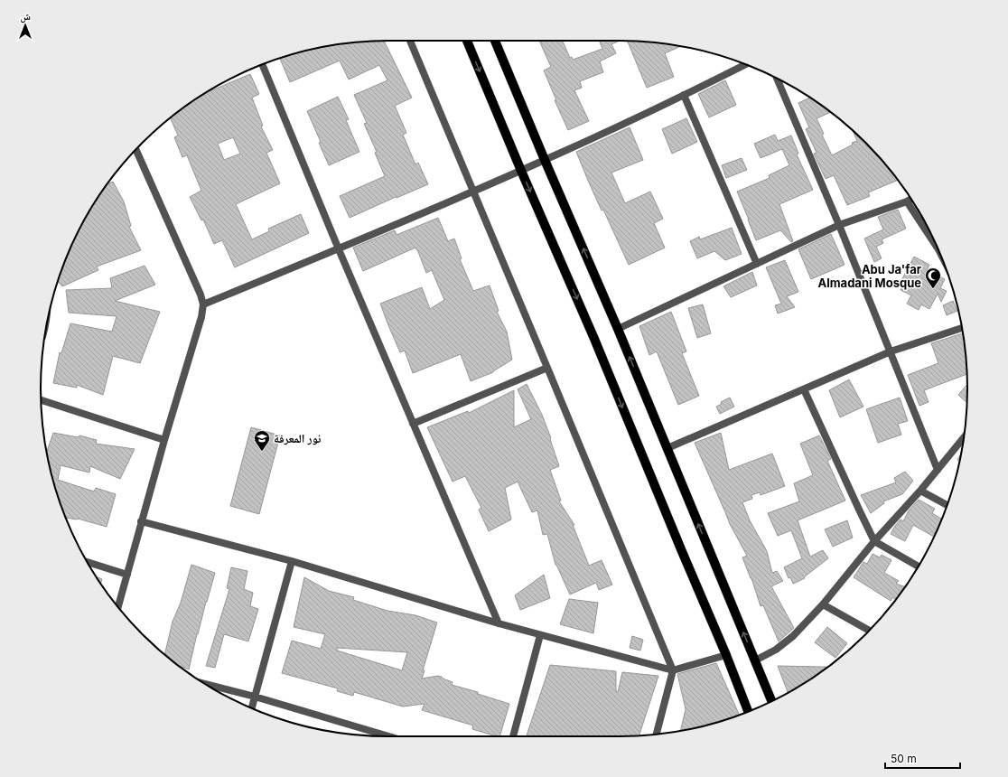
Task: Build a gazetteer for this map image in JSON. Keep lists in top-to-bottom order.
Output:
{
  "places": {
    "mosque": ["Abu Ja'far Almadani Mosque"],
    "school or university": ["نور المعرفة"]
  },
  "scale_bar": "50 m",
  "north": "top"
}
